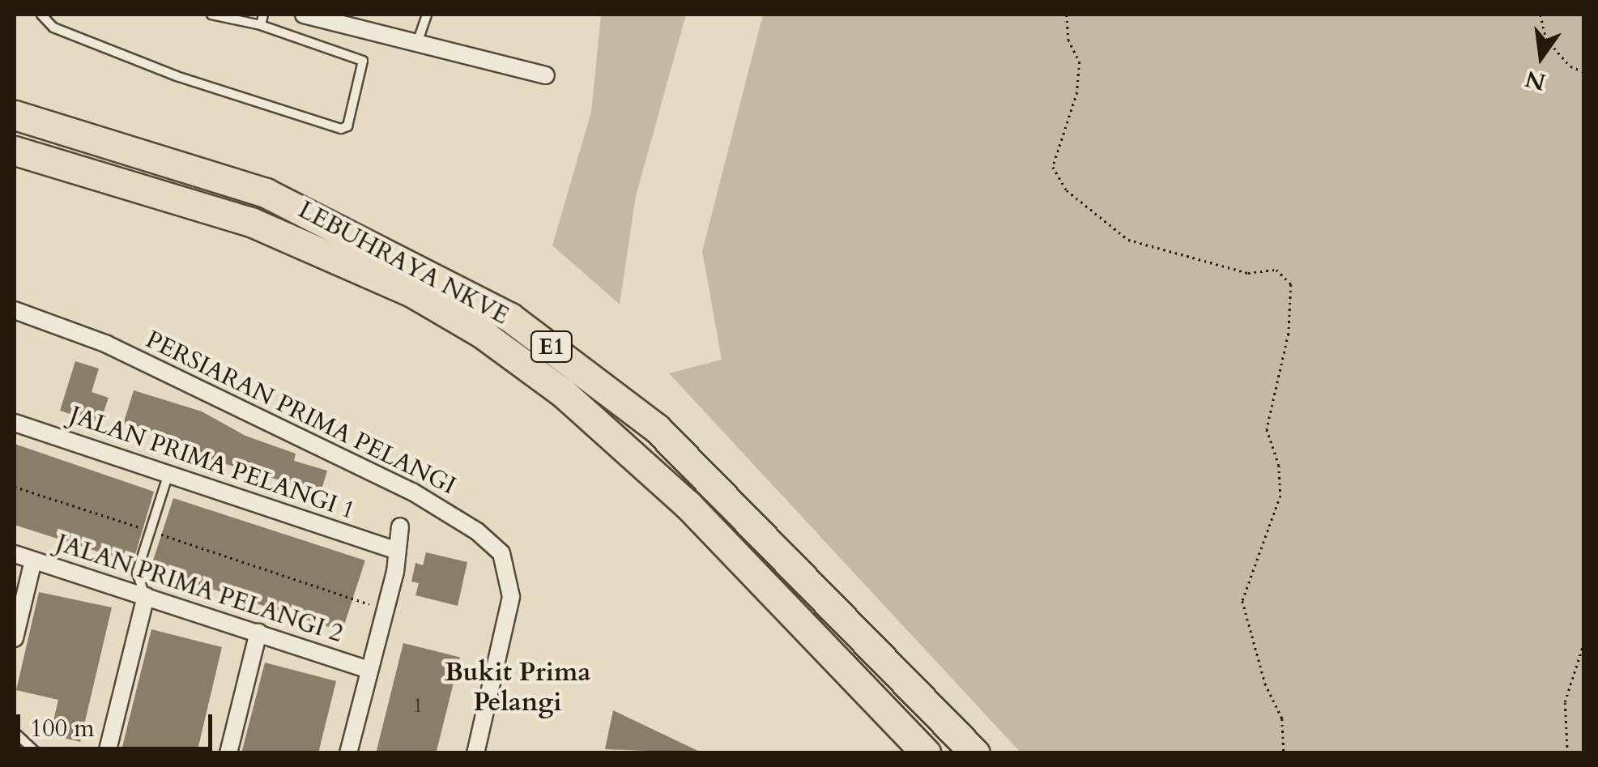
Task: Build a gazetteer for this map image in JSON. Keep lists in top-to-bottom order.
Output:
{
  "streets": {
    "highway": ["LEBUHRAYA NKVE", "E1"],
    "street": ["PERSIARAN PRIMA PELANGI", "JALAN PRIMA PELANGI 1", "JALAN PRIMA PELANGI 2"]
  },
  "districts": ["Bukit Prima Pelangi"],
  "house_numbers": ["1"],
  "scale_bar": "100 m",
  "north": "bottom"
}
